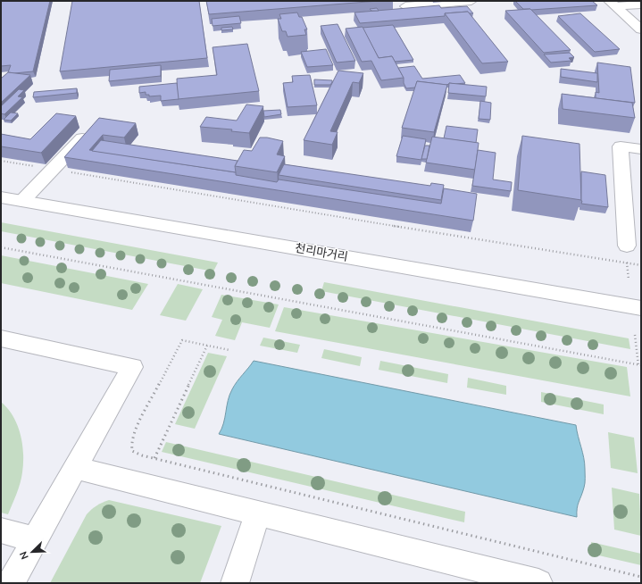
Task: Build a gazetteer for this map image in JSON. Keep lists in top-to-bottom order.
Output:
{
  "streets": {
    "main road": ["천리마거리"]
  },
  "north": "bottom left"
}
